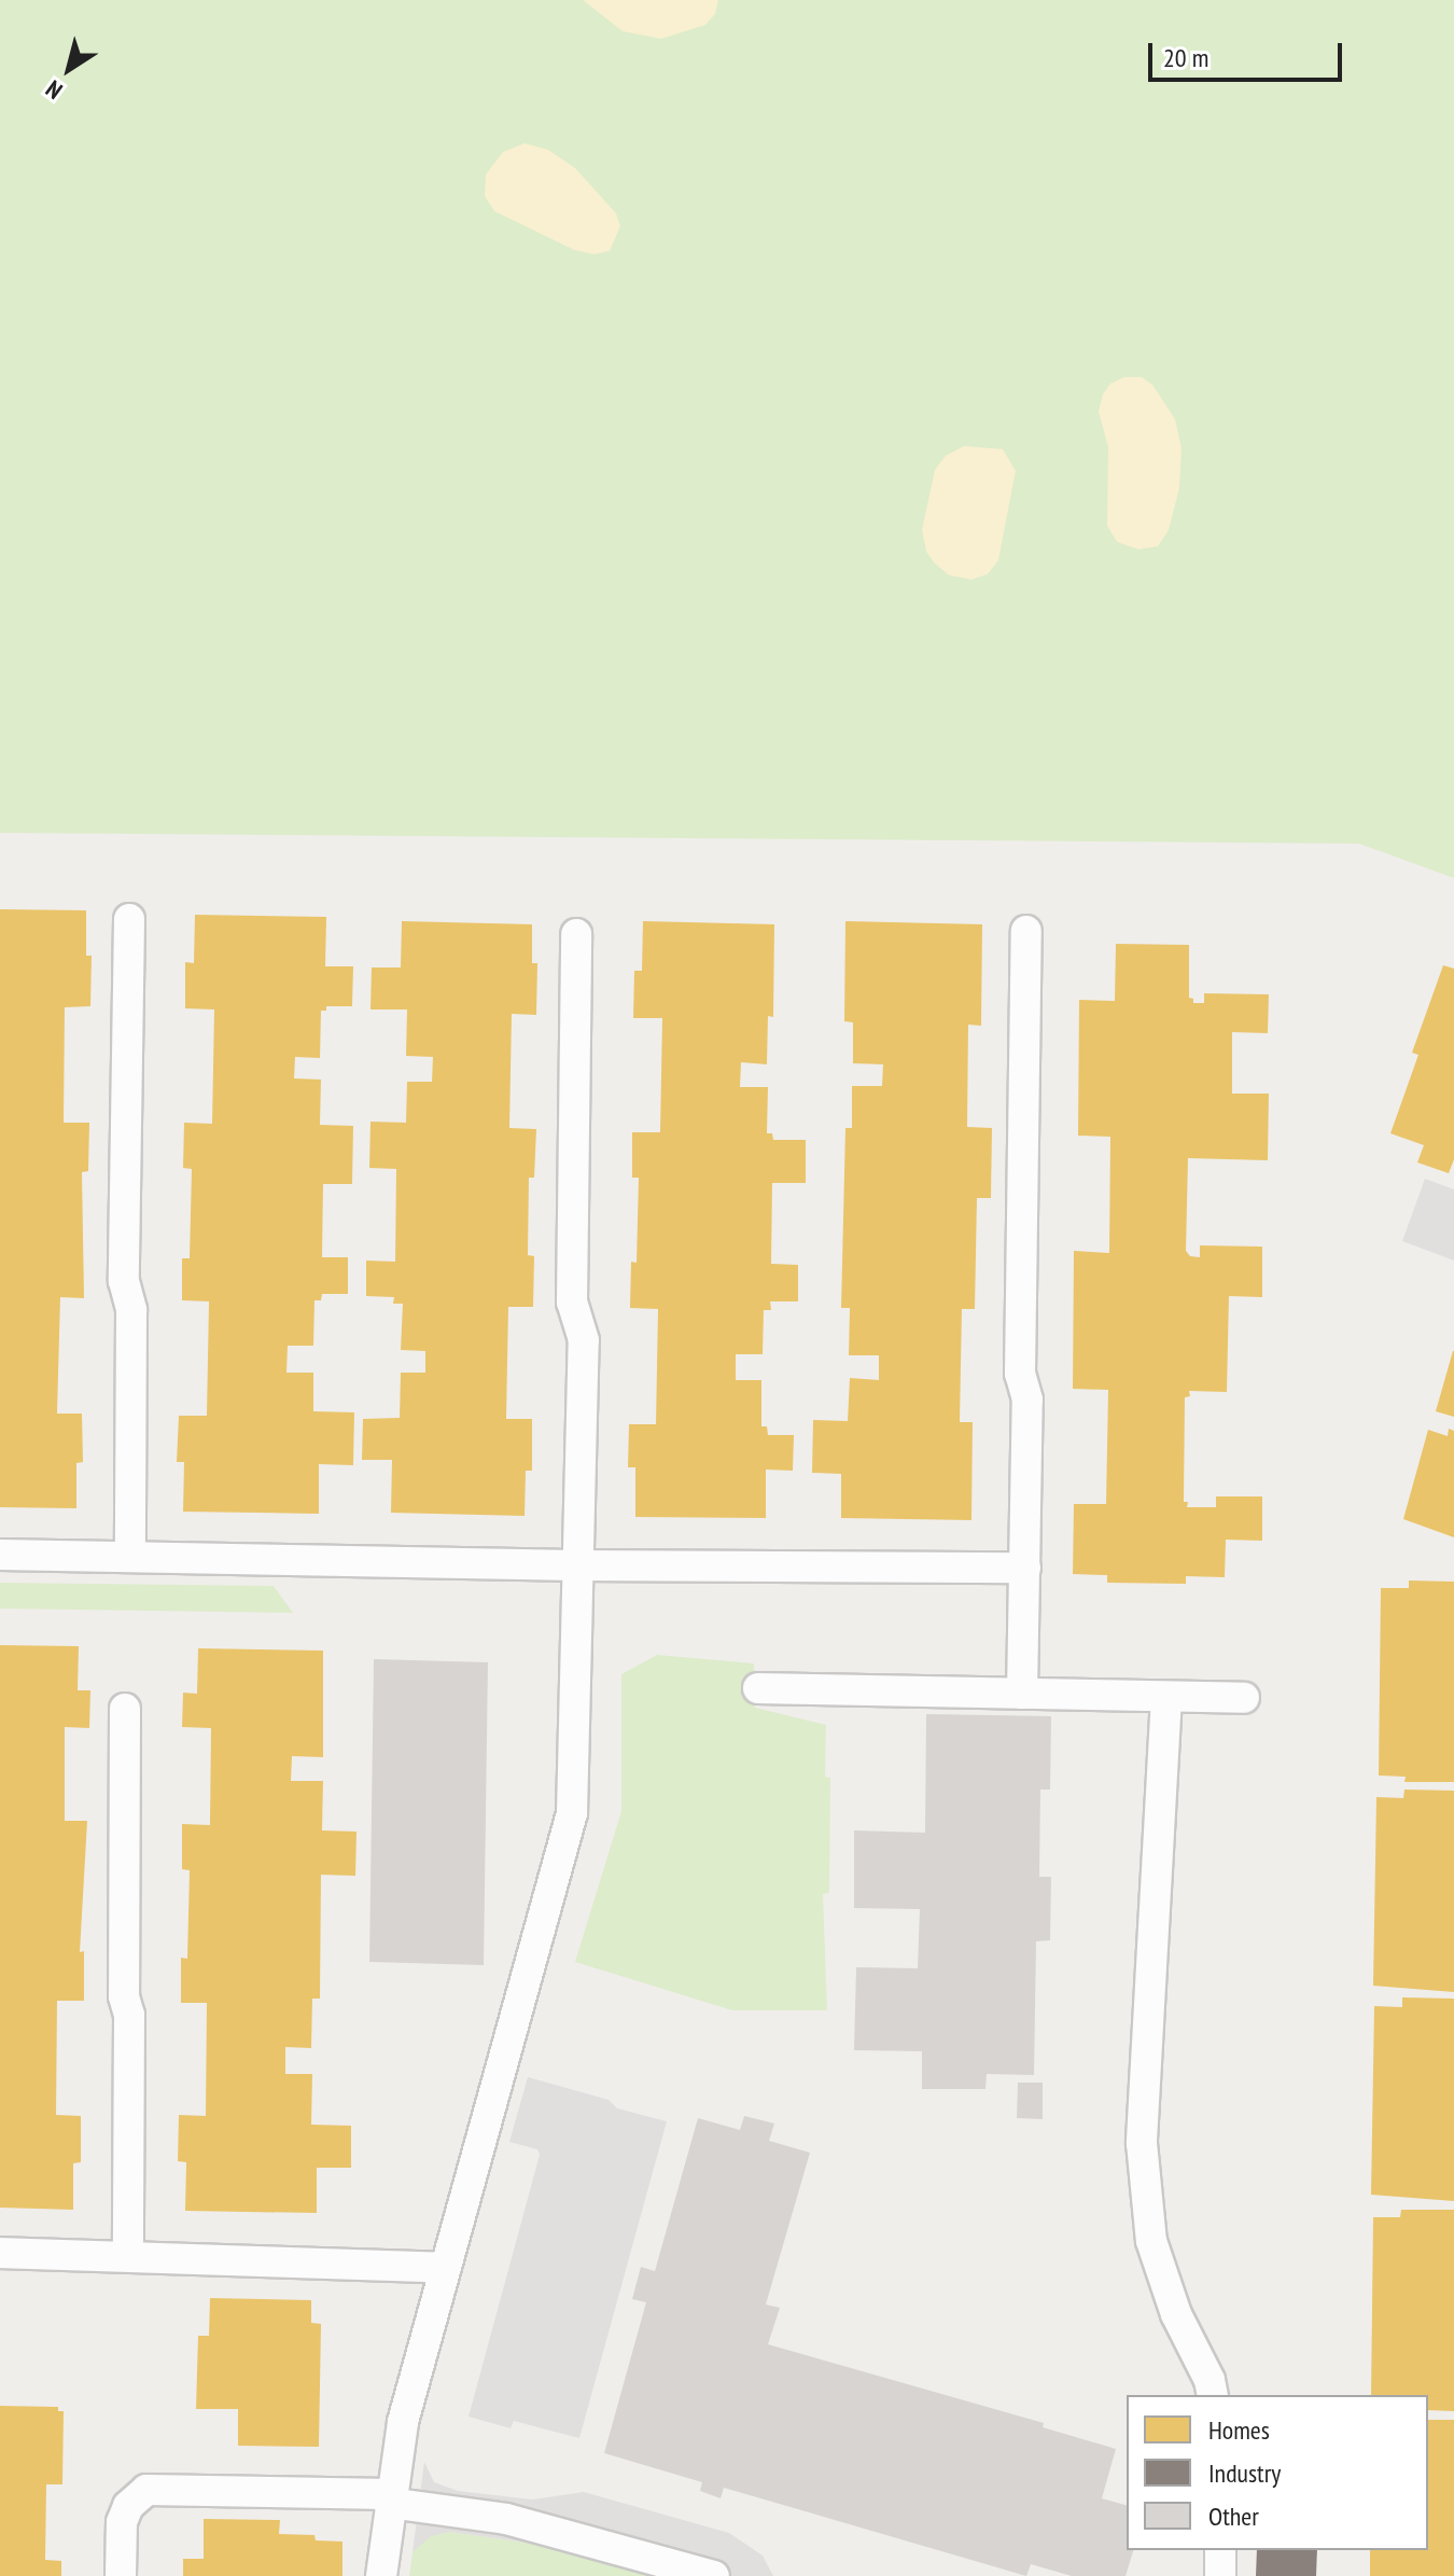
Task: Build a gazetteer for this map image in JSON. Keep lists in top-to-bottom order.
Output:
{
  "legend": ["Homes", "Industry", "Other"],
  "scale_bar": "20 m",
  "north": "bottom left"
}
